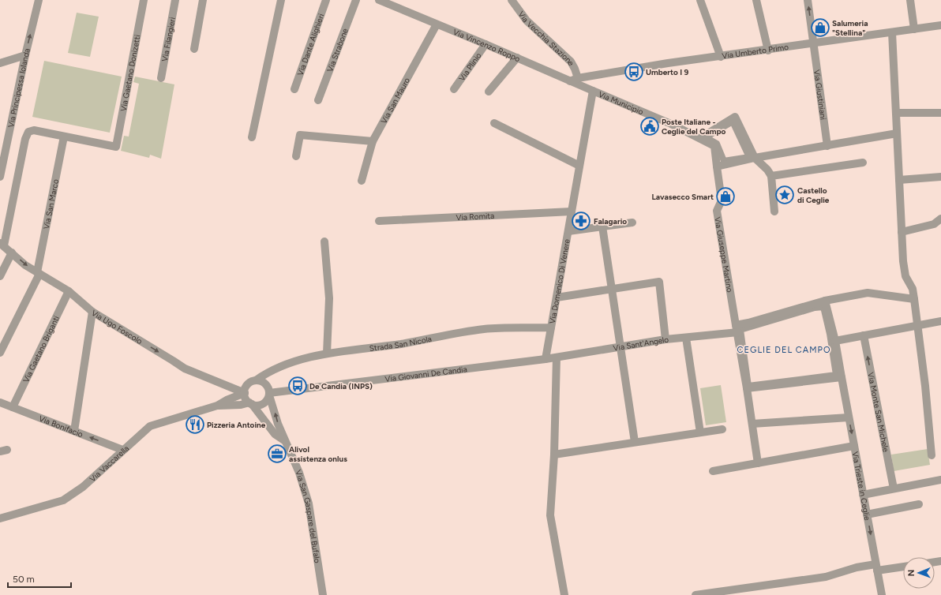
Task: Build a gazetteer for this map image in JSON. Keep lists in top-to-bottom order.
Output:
{
  "streets": {
    "street": [
      "Via Vecchia Stazione",
      "Via Filangieri",
      "Via Dante Alighieri",
      "Via Vincenzo Roppo",
      "Via Strabone",
      "Via Umberto Primo",
      "Via Plinio",
      "Via Gaetano Donizetti",
      "Via Principessa Iolanda",
      "Via Giustiniani",
      "Via San Mauro",
      "Via Municipio",
      "Via San Marco",
      "Via Romita",
      "Via Giuseppe Martino",
      "Via Domenico Di Venere",
      "Via Ugo Foscolo",
      "Strada San Nicola",
      "Via Sant'Angelo",
      "Via Gaetano Briganti",
      "Via Giovanni De Candia",
      "Via Monte San Michele",
      "Via Bonifacio",
      "Via Vaccarella",
      "Via Trieste in Ceglie",
      "Via San Gaspare del Bufalo"
    ]
  },
  "crossings": [
    ["Via Vecchia Stazione", "Via Vincenzo Roppo"],
    ["Via Vecchia Stazione", "Via Umberto Primo"],
    ["Via Vincenzo Roppo", "Via Umberto Primo"],
    ["Via Vincenzo Roppo", "Via Plinio"],
    ["Via Vincenzo Roppo", "Via San Mauro"],
    ["Via Vincenzo Roppo", "Via Municipio"],
    ["Via Vincenzo Roppo", "Via Domenico Di Venere"],
    ["Via Umberto Primo", "Via Giustiniani"],
    ["Via Gaetano Donizetti", "Via San Marco"],
    ["Via Municipio", "Via Giuseppe Martino"],
    ["Via Municipio", "Via Domenico Di Venere"],
    ["Via San Marco", "Via Ugo Foscolo"],
    ["Via Romita", "Via Domenico Di Venere"],
    ["Via Giuseppe Martino", "Via Sant'Angelo"],
    ["Via Domenico Di Venere", "Strada San Nicola"],
    ["Via Domenico Di Venere", "Via Sant'Angelo"],
    ["Via Domenico Di Venere", "Via Giovanni De Candia"],
    ["Via Ugo Foscolo", "Strada San Nicola"],
    ["Via Ugo Foscolo", "Via Gaetano Briganti"],
    ["Via Ugo Foscolo", "Via Giovanni De Candia"],
    ["Via Ugo Foscolo", "Via Vaccarella"],
    ["Via Ugo Foscolo", "Via San Gaspare del Bufalo"],
    ["Strada San Nicola", "Via Giovanni De Candia"],
    ["Strada San Nicola", "Via Vaccarella"],
    ["Strada San Nicola", "Via San Gaspare del Bufalo"],
    ["Via Sant'Angelo", "Via Giovanni De Candia"],
    ["Via Sant'Angelo", "Via Trieste in Ceglie"],
    ["Via Gaetano Briganti", "Via Bonifacio"],
    ["Via Giovanni De Candia", "Via Vaccarella"],
    ["Via Giovanni De Candia", "Via San Gaspare del Bufalo"],
    ["Via Bonifacio", "Via Vaccarella"],
    ["Via Vaccarella", "Via San Gaspare del Bufalo"]
  ],
  "one_way": ["Via Ugo Foscolo", "Via Bonifacio"],
  "districts": ["CEGLIE DEL CAMPO"],
  "places": {
    "shop": ["Salumeria \"Stellina\"", "Lavasecco Smart"],
    "bus stop": ["Umberto I 9", "De Candia (INPS)"],
    "public building": ["Poste Italiane - Ceglie del Campo"],
    "place": ["Castello di Ceglie"],
    "pharmacy": ["Falagario"],
    "restaurant": ["Pizzeria Antoine"],
    "office": ["Alivol assistenza onlus"]
  },
  "scale_bar": "50 m",
  "north": "left"
}
